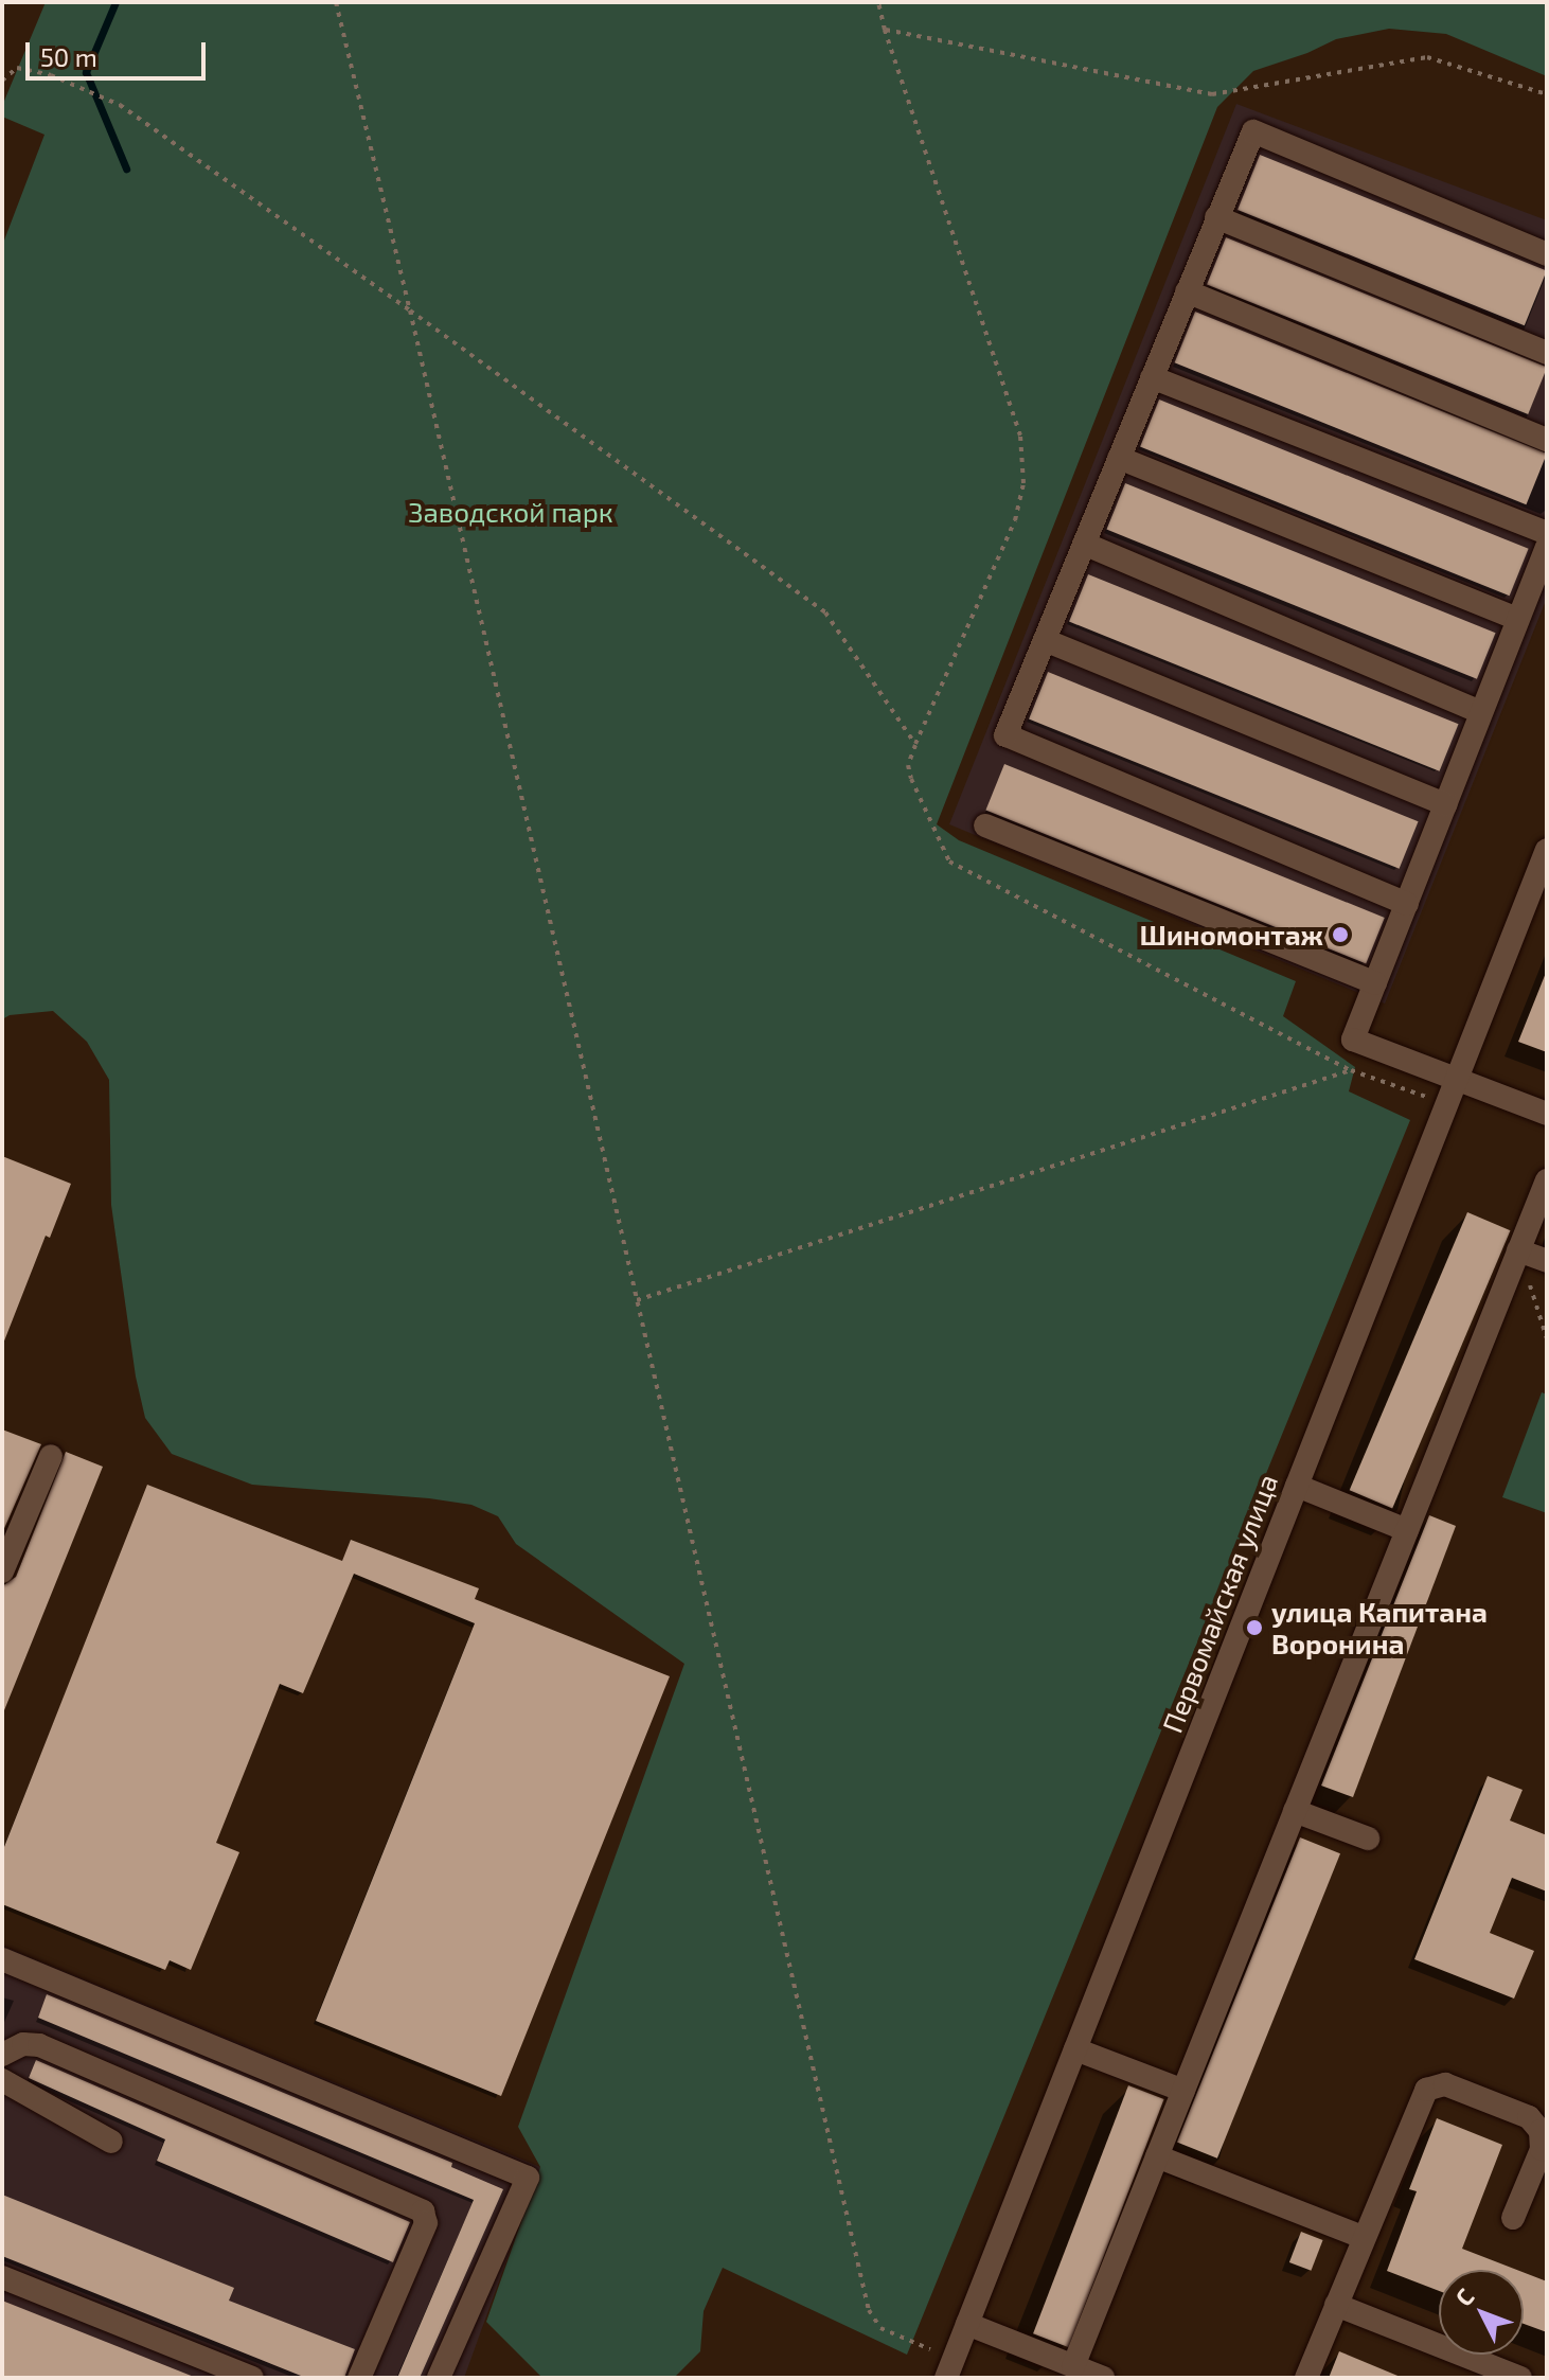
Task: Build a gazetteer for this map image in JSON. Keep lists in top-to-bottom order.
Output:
{
  "streets": {
    "street": ["Первомайская улица"]
  },
  "parks": ["Заводской парк"],
  "places": ["Шиномонтаж", "улица Капитана Воронина"],
  "scale_bar": "50 m",
  "north": "top left"
}
